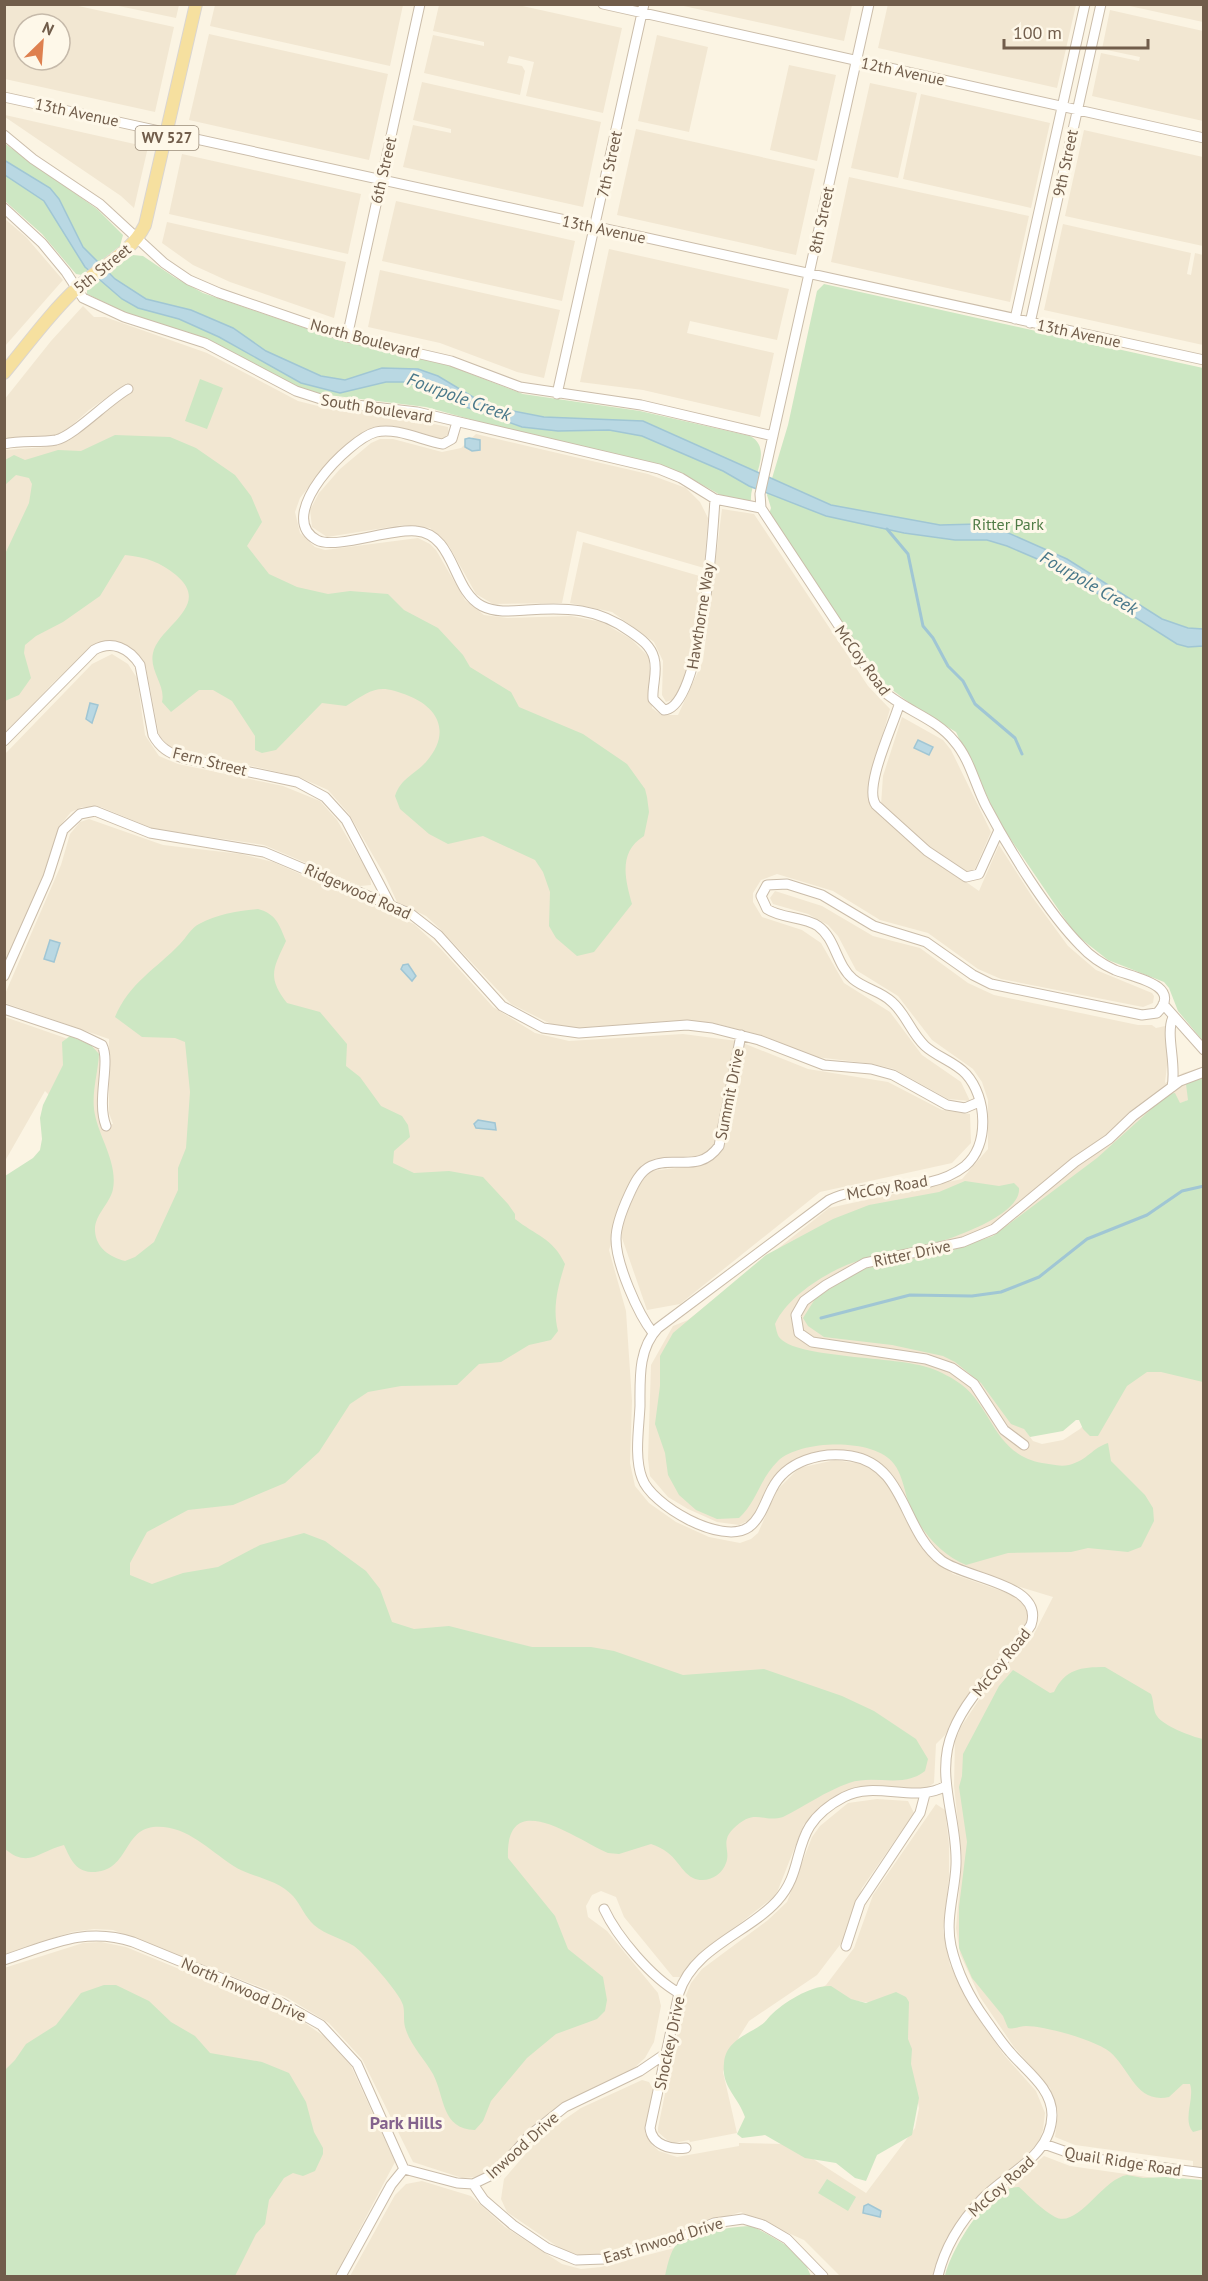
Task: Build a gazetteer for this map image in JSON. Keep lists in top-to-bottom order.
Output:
{
  "streets": {
    "main road": ["WV 527", "5th Street"],
    "street": [
      "12th Avenue",
      "13th Avenue",
      "9th Street",
      "7th Street",
      "6th Street",
      "8th Street",
      "North Boulevard",
      "South Boulevard",
      "Hawthorne Way",
      "McCoy Road",
      "Fern Street",
      "Ridgewood Road",
      "Summit Drive",
      "Ritter Drive",
      "North Inwood Drive",
      "Shockey Drive",
      "Inwood Drive",
      "Quail Ridge Road",
      "East Inwood Drive"
    ]
  },
  "crossings": [
    ["12th Avenue", "9th Street"],
    ["12th Avenue", "7th Street"],
    ["12th Avenue", "8th Street"],
    ["13th Avenue", "9th Street"],
    ["13th Avenue", "7th Street"],
    ["13th Avenue", "6th Street"],
    ["13th Avenue", "8th Street"],
    ["13th Avenue", "5th Street"],
    ["7th Street", "North Boulevard"],
    ["6th Street", "North Boulevard"],
    ["8th Street", "North Boulevard"],
    ["5th Street", "North Boulevard"],
    ["5th Street", "South Boulevard"],
    ["South Boulevard", "Hawthorne Way"],
    ["South Boulevard", "McCoy Road"],
    ["McCoy Road", "Ridgewood Road"],
    ["McCoy Road", "Summit Drive"],
    ["McCoy Road", "Shockey Drive"],
    ["McCoy Road", "Quail Ridge Road"],
    ["Fern Street", "Ridgewood Road"],
    ["Ridgewood Road", "Summit Drive"],
    ["Shockey Drive", "Inwood Drive"],
    ["Inwood Drive", "East Inwood Drive"]
  ],
  "districts": ["Park Hills"],
  "water": ["Fourpole Creek"],
  "parks": ["Ritter Park"],
  "scale_bar": "100 m",
  "north": "top right"
}
